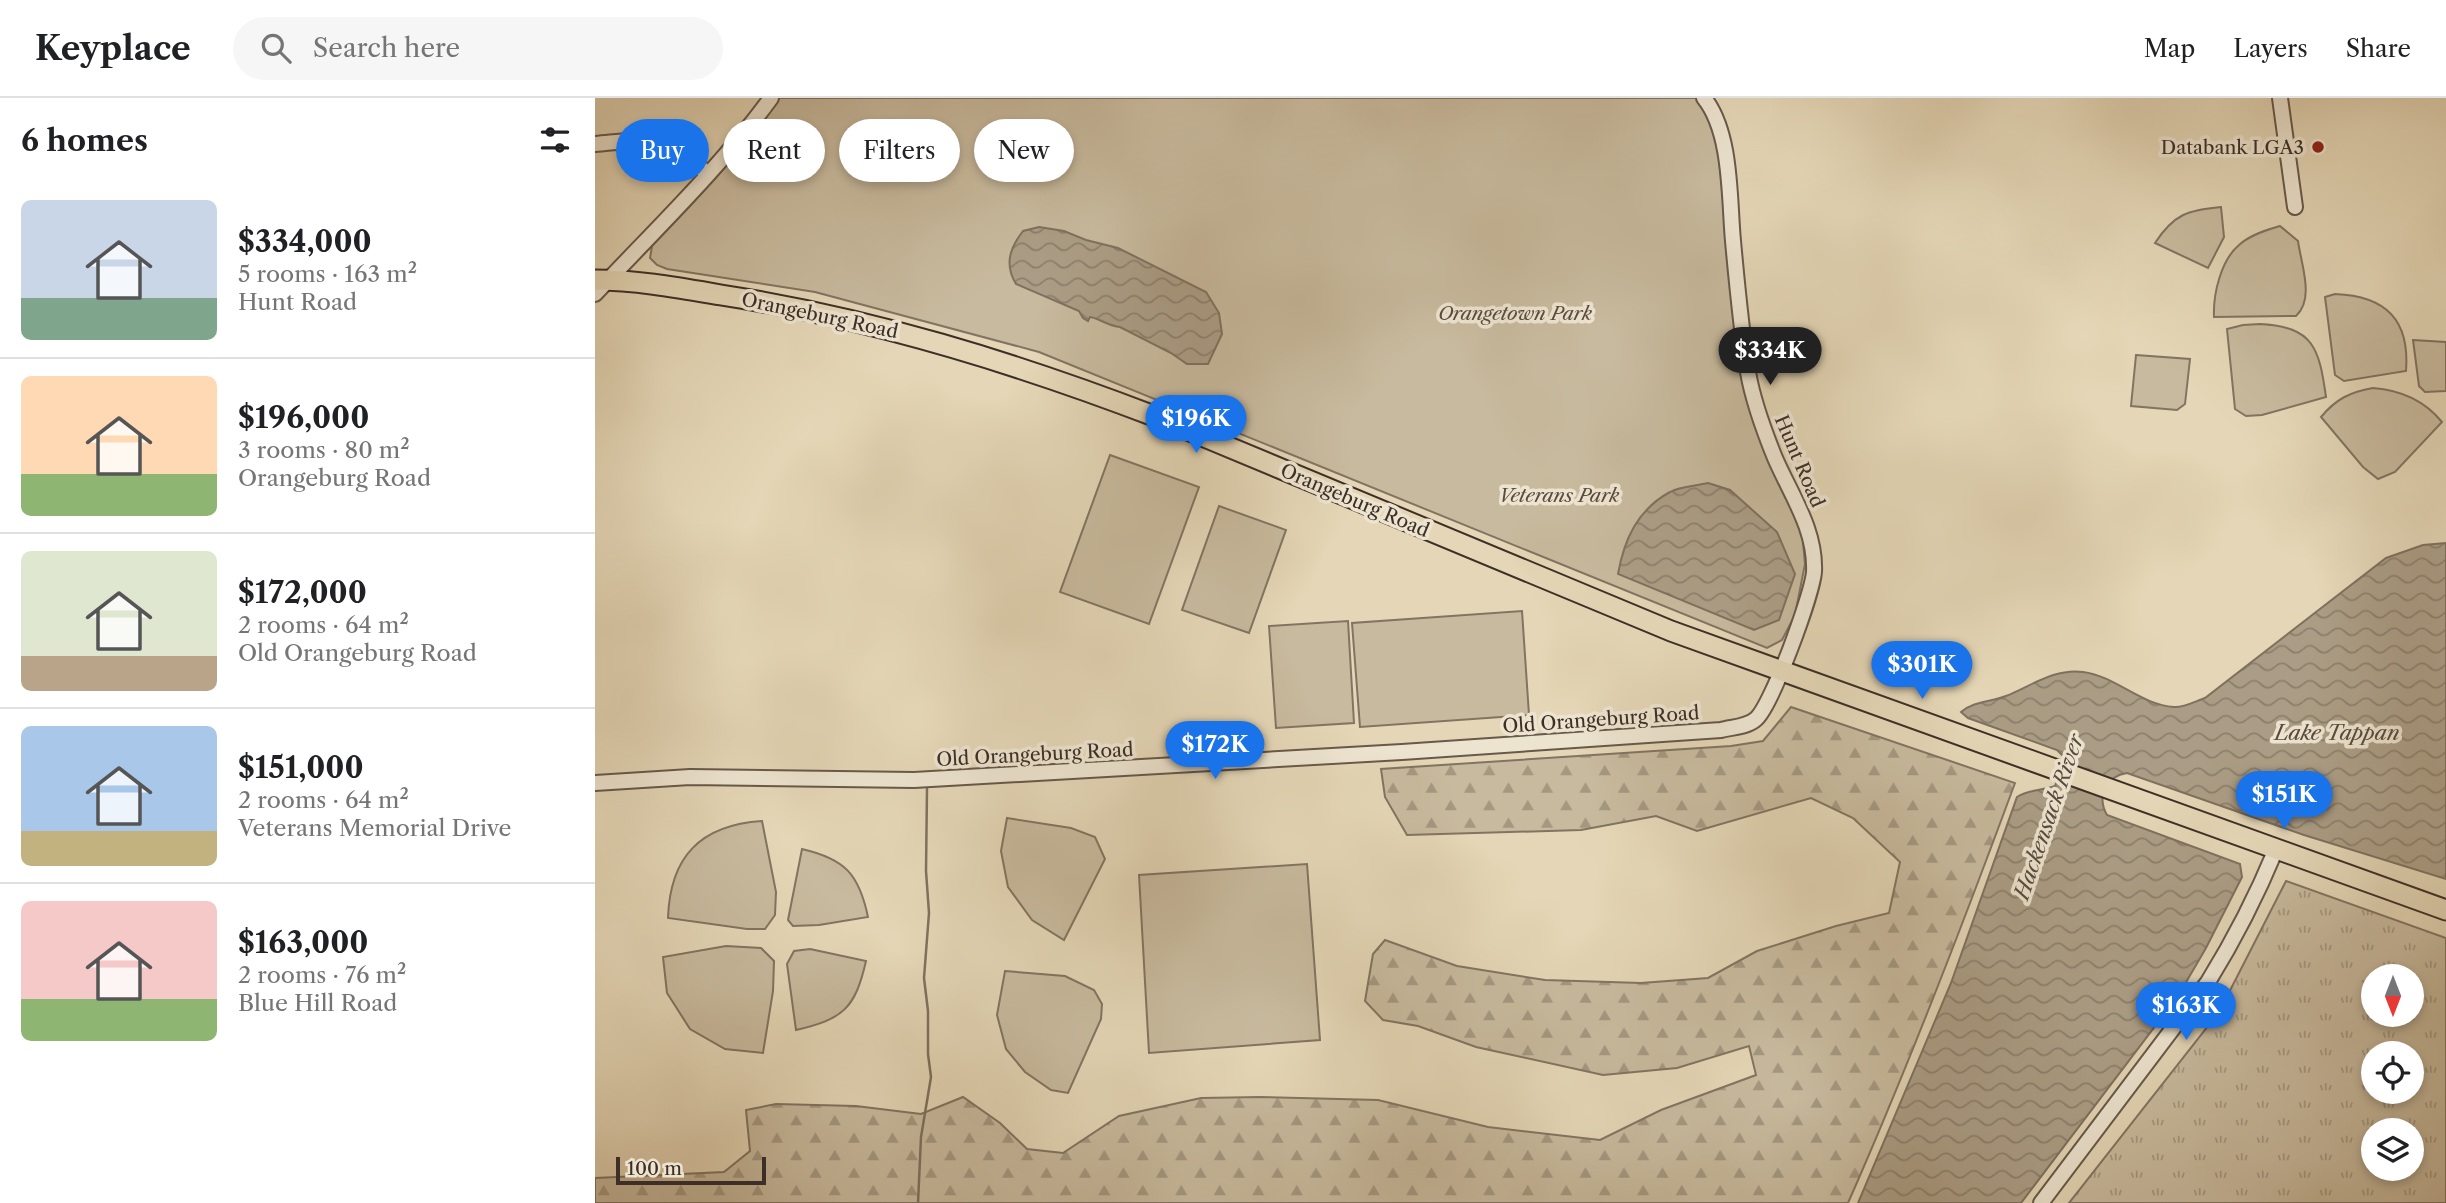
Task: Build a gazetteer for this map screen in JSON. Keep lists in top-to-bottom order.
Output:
{
  "streets": {
    "main road": ["Orangeburg Road"],
    "street": ["Hunt Road", "Old Orangeburg Road"]
  },
  "crossings": [
    ["Orangeburg Road", "Hunt Road"],
    ["Orangeburg Road", "Old Orangeburg Road"],
    ["Hunt Road", "Old Orangeburg Road"]
  ],
  "water": ["Lake Tappan", "Hackensack River"],
  "parks": ["Orangetown Park", "Veterans Park"],
  "places": ["Databank LGA3"],
  "scale_bar": "100 m",
  "north": "bottom",
  "page": {
    "header": "Keyplace",
    "search": "Search here",
    "nav": ["Map", "Layers", "Share"],
    "heading": "6 homes",
    "chip": [
      "Buy",
      "Rent",
      "Filters",
      "New"
    ],
    "list": [
      {
        "name": "$334,000",
        "note": "5 rooms · 163 m² · Hunt Road"
      },
      {
        "name": "$196,000",
        "note": "3 rooms · 80 m² · Orangeburg Road"
      },
      {
        "name": "$172,000",
        "note": "2 rooms · 64 m² · Old Orangeburg Road"
      },
      {
        "name": "$151,000",
        "note": "2 rooms · 64 m² · Veterans Memorial Drive"
      },
      {
        "name": "$163,000",
        "note": "2 rooms · 76 m² · Blue Hill Road"
      }
    ],
    "price": [
      "$334K",
      "$196K",
      "$301K",
      "$172K",
      "$151K",
      "$163K"
    ],
    "scale": "100 m"
  }
}
